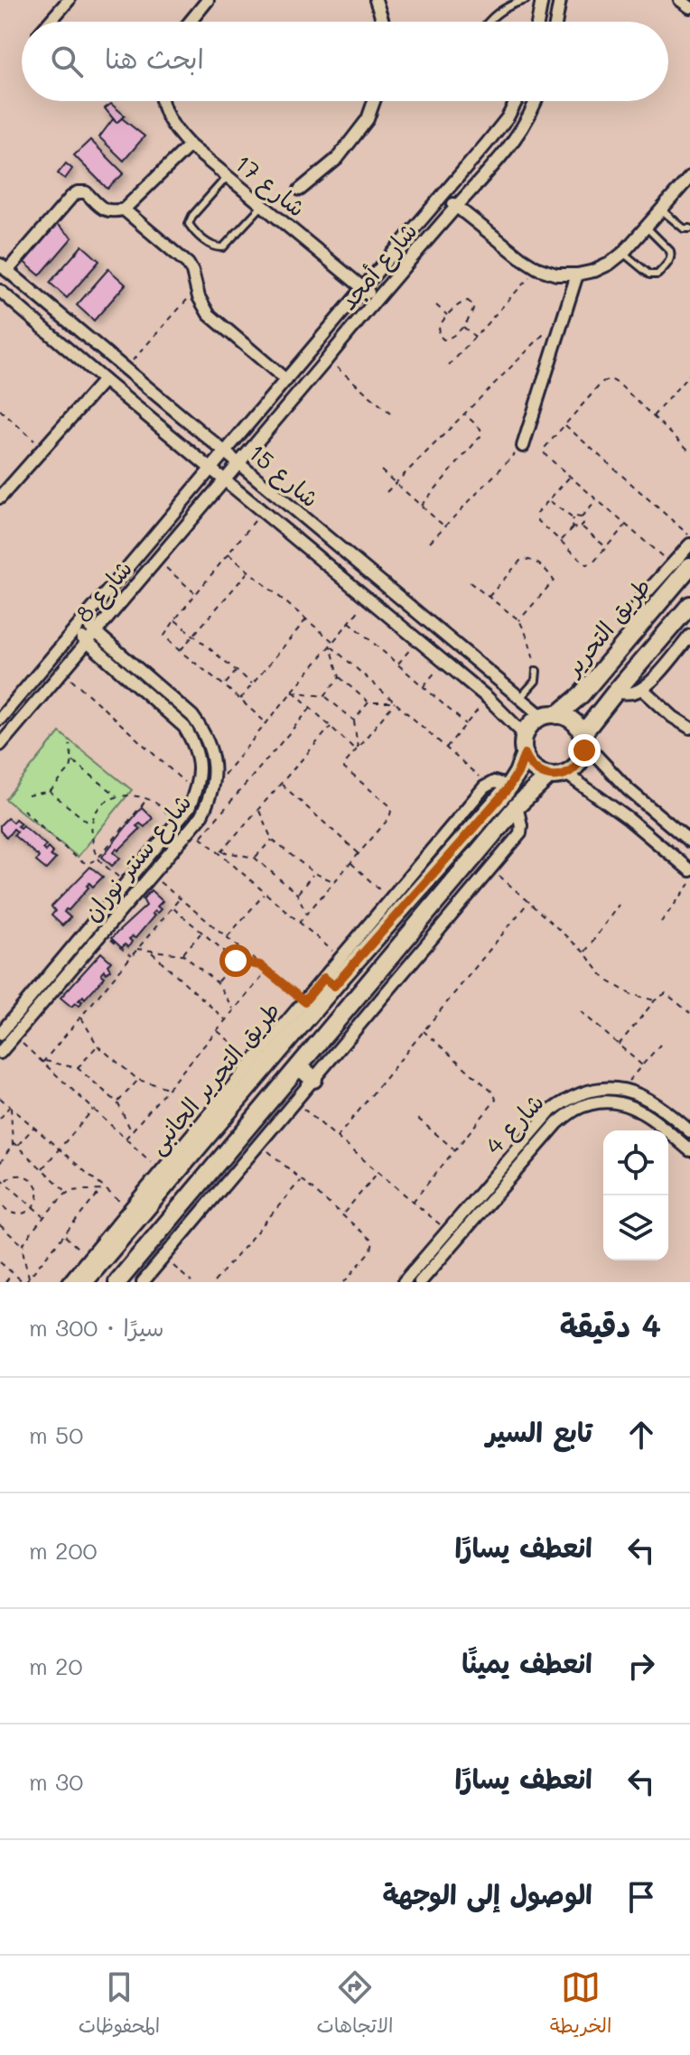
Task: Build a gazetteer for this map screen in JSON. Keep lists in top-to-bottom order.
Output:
{
  "streets": {
    "street": [
      "شارع 17",
      "شارع أمجد",
      "شارع 15",
      "شارع 8",
      "طريق التحرير",
      "شارع سنتر نوران",
      "طريق التحرير الجانبى",
      "شارع 4"
    ]
  },
  "crossings": [
    ["شارع 17", "شارع أمجد"],
    ["شارع أمجد", "شارع 15"],
    ["شارع أمجد", "شارع 8"],
    ["شارع 15", "شارع 8"],
    ["شارع 15", "طريق التحرير"],
    ["شارع 8", "شارع سنتر نوران"]
  ],
  "page": {
    "search": "ابحث هنا",
    "heading": ["4 دقيقة", "سيرًا · 300 m"],
    "list": [
      ["تابع السير", "50 m"],
      ["انعطف يسارًا", "200 m"],
      ["انعطف يمينًا", "20 m"],
      ["انعطف يسارًا", "30 m"],
      "الوصول إلى الوجهة"
    ],
    "nav": ["الخريطة", "الاتجاهات", "المحفوظات"]
  }
}
